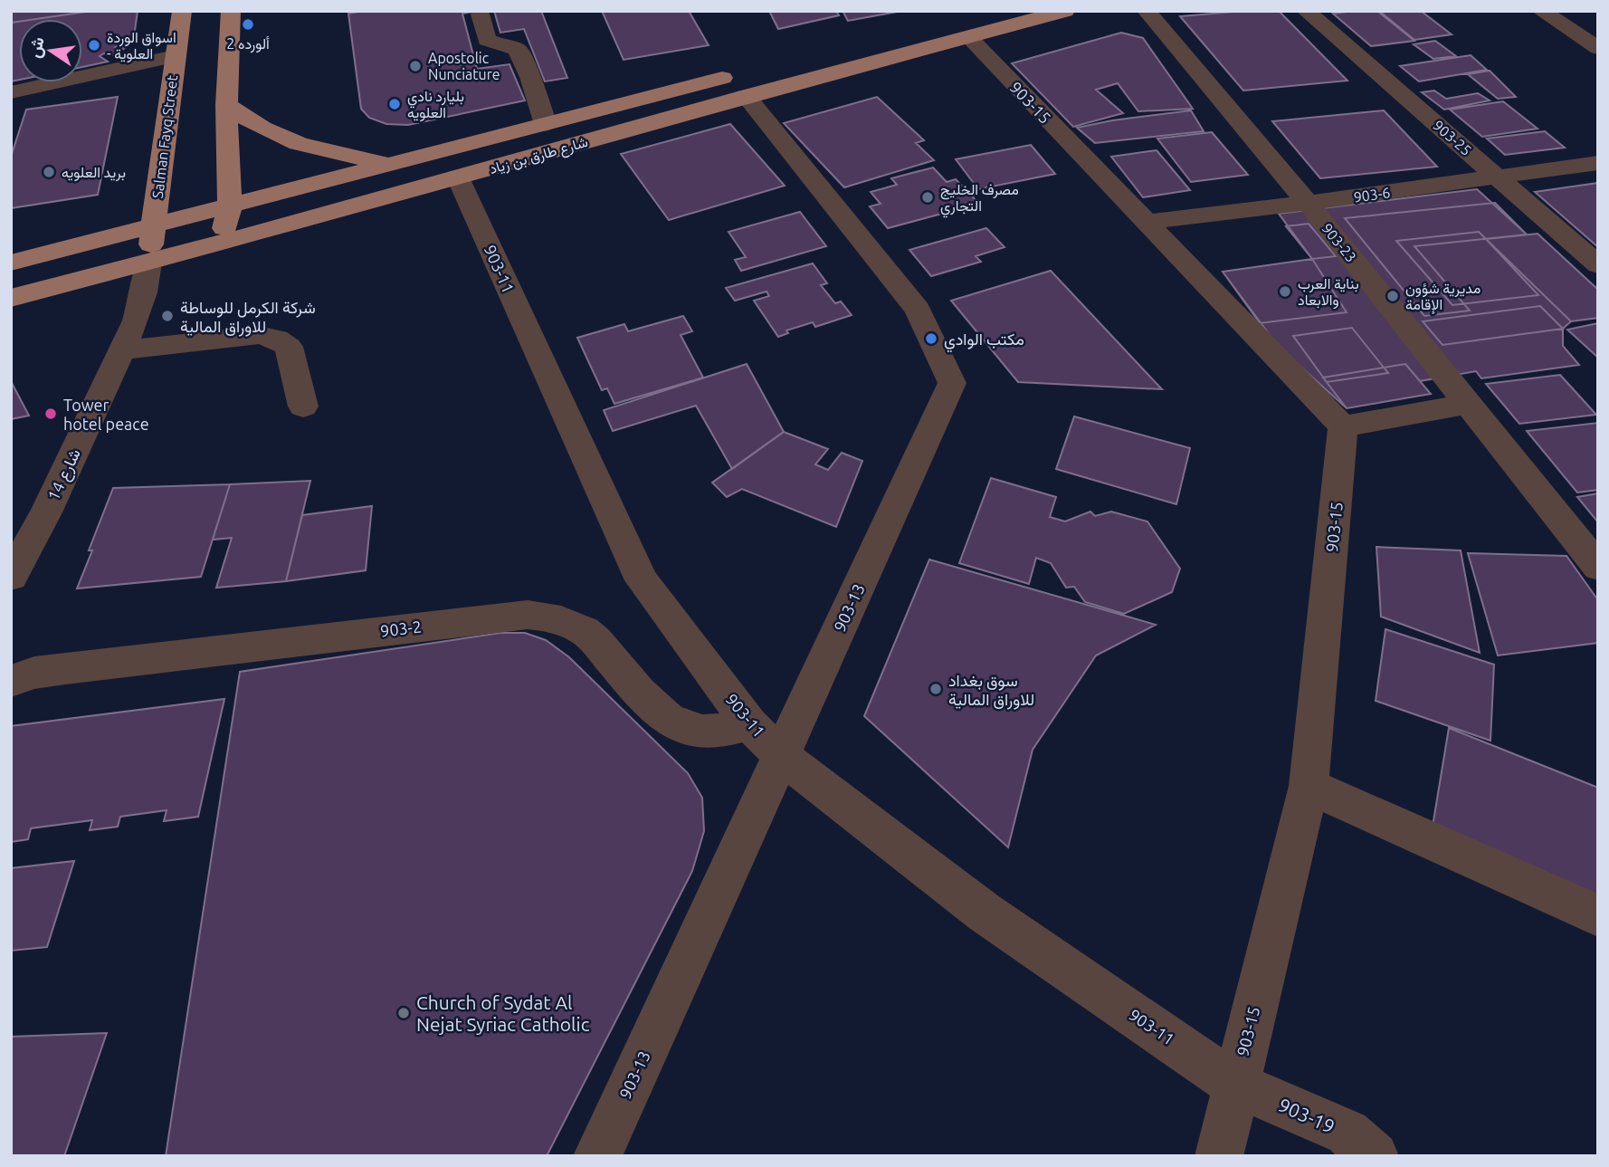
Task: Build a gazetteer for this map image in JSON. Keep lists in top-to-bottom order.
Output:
{
  "streets": {
    "main road": ["Salman Fayq Street", "شارع طارق بن زياد"],
    "street": [
      "903-15",
      "903-25",
      "903-6",
      "903-23",
      "903-11",
      "شارع 14",
      "903-13",
      "903-2",
      "903-19"
    ]
  },
  "crossings": [
    ["903-15", "شارع طارق بن زياد"],
    ["903-15", "903-6"],
    ["903-15", "903-11"],
    ["903-15", "903-19"],
    ["Salman Fayq Street", "شارع طارق بن زياد"],
    ["Salman Fayq Street", "شارع 14"],
    ["903-25", "903-6"],
    ["شارع طارق بن زياد", "903-11"],
    ["شارع طارق بن زياد", "شارع 14"],
    ["شارع طارق بن زياد", "903-13"],
    ["903-6", "903-23"],
    ["903-11", "903-13"],
    ["903-11", "903-2"],
    ["903-11", "903-19"]
  ],
  "places": [
    "ألورده 2",
    "اسواق الوردة - العلوية",
    "Apostolic Nunciature",
    "بليارد نادي العلويه",
    "بريد العلويه",
    "مصرف الخليج التجاري",
    "بناية العرب والابعاد",
    "مديرية شؤون الإقامة",
    "شركة الكرمل للوساطة للاوراق المالية",
    "مكتب الوادي",
    "Tower hotel peace",
    "سوق بغداد للاوراق المالية",
    "Church of Sydat Al Nejat Syriac Catholic"
  ],
  "north": "left"
}
